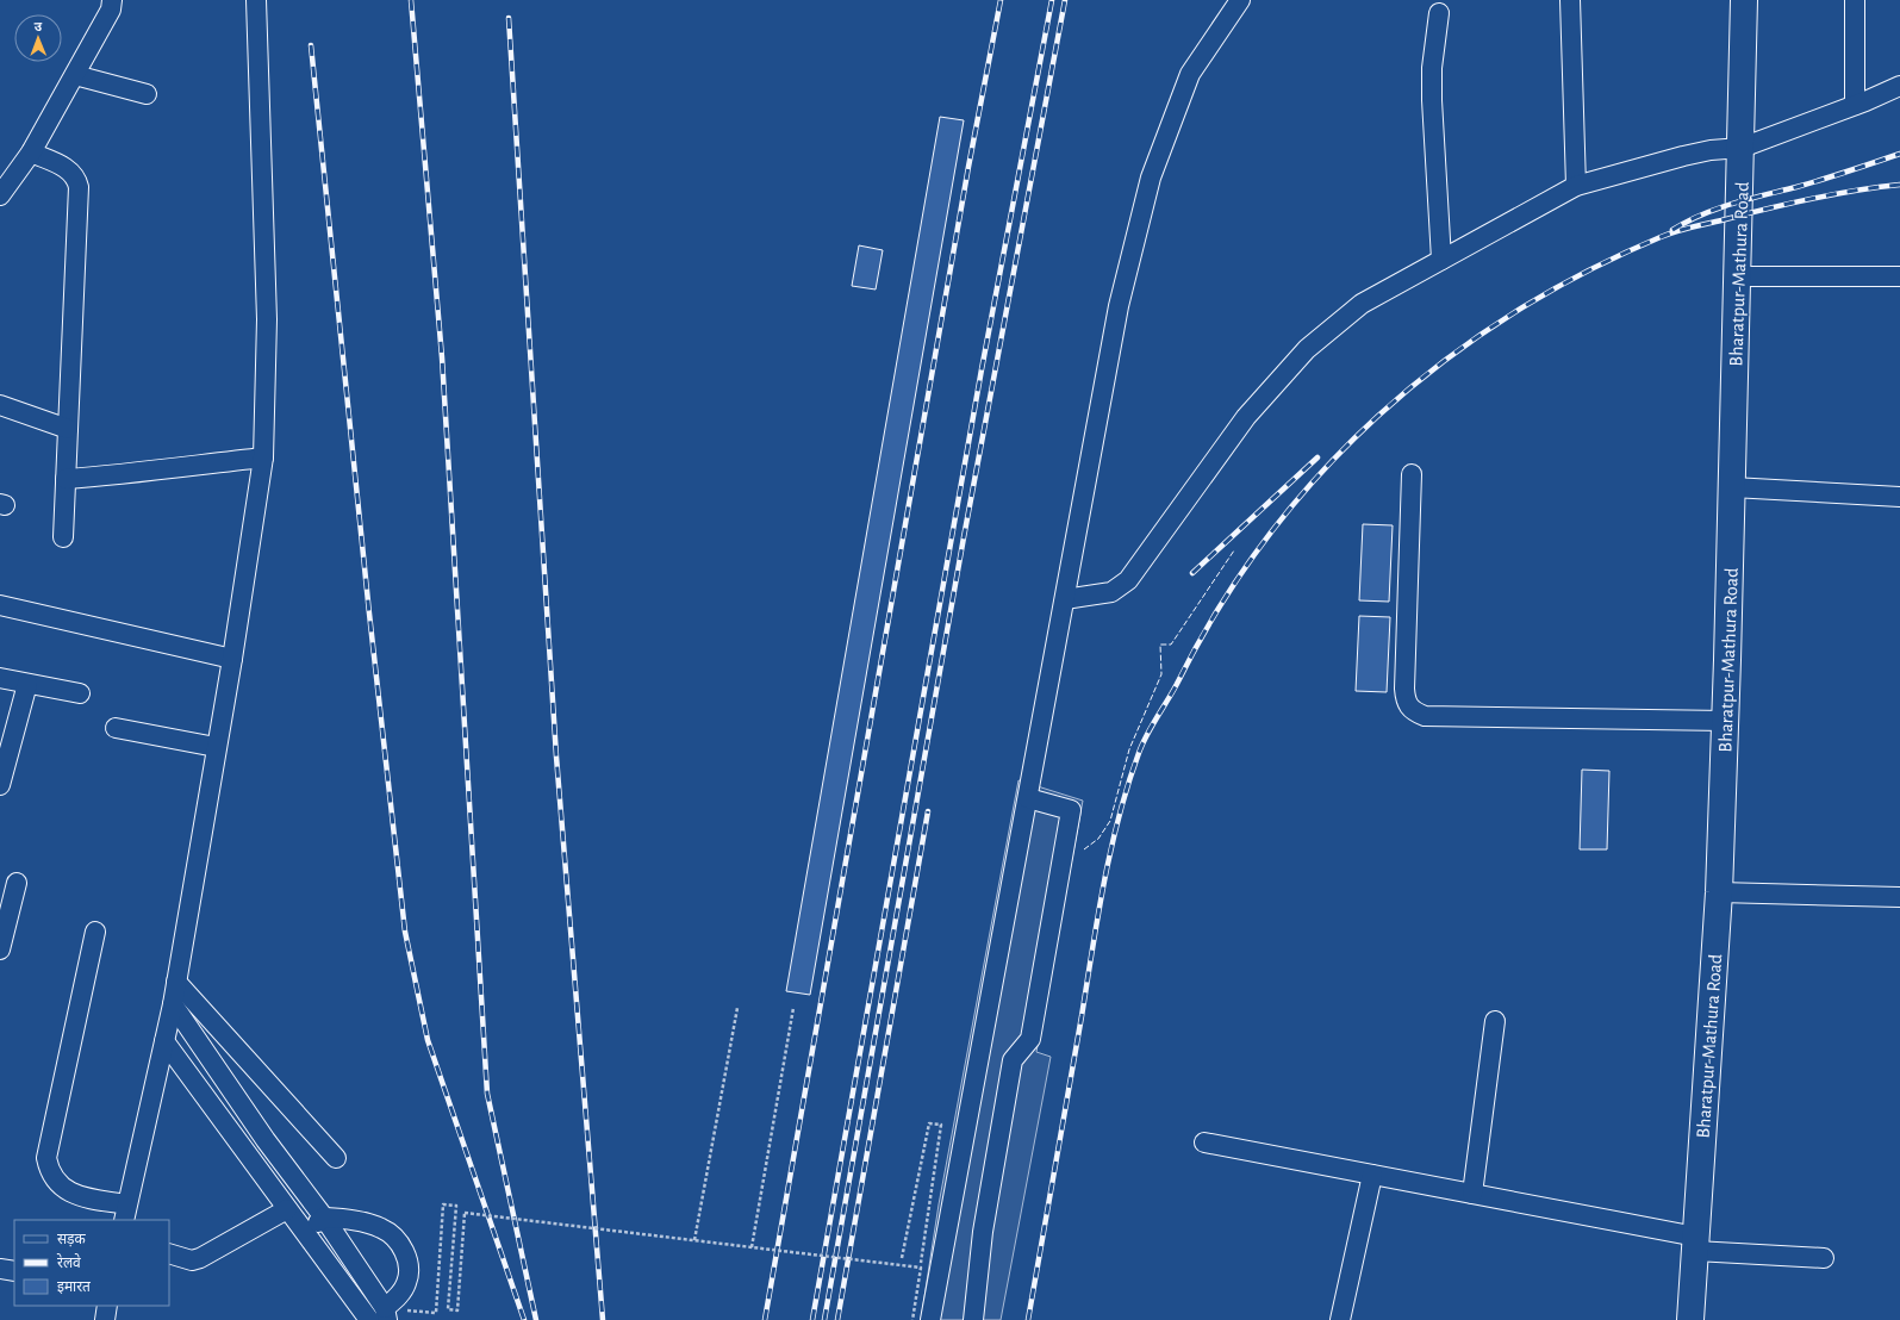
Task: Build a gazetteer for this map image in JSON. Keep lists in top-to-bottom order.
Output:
{
  "streets": {
    "highway": ["Bharatpur-Mathura Road"]
  },
  "legend": ["सड़क", "रेलवे", "इमारत"],
  "north": "top"
}
